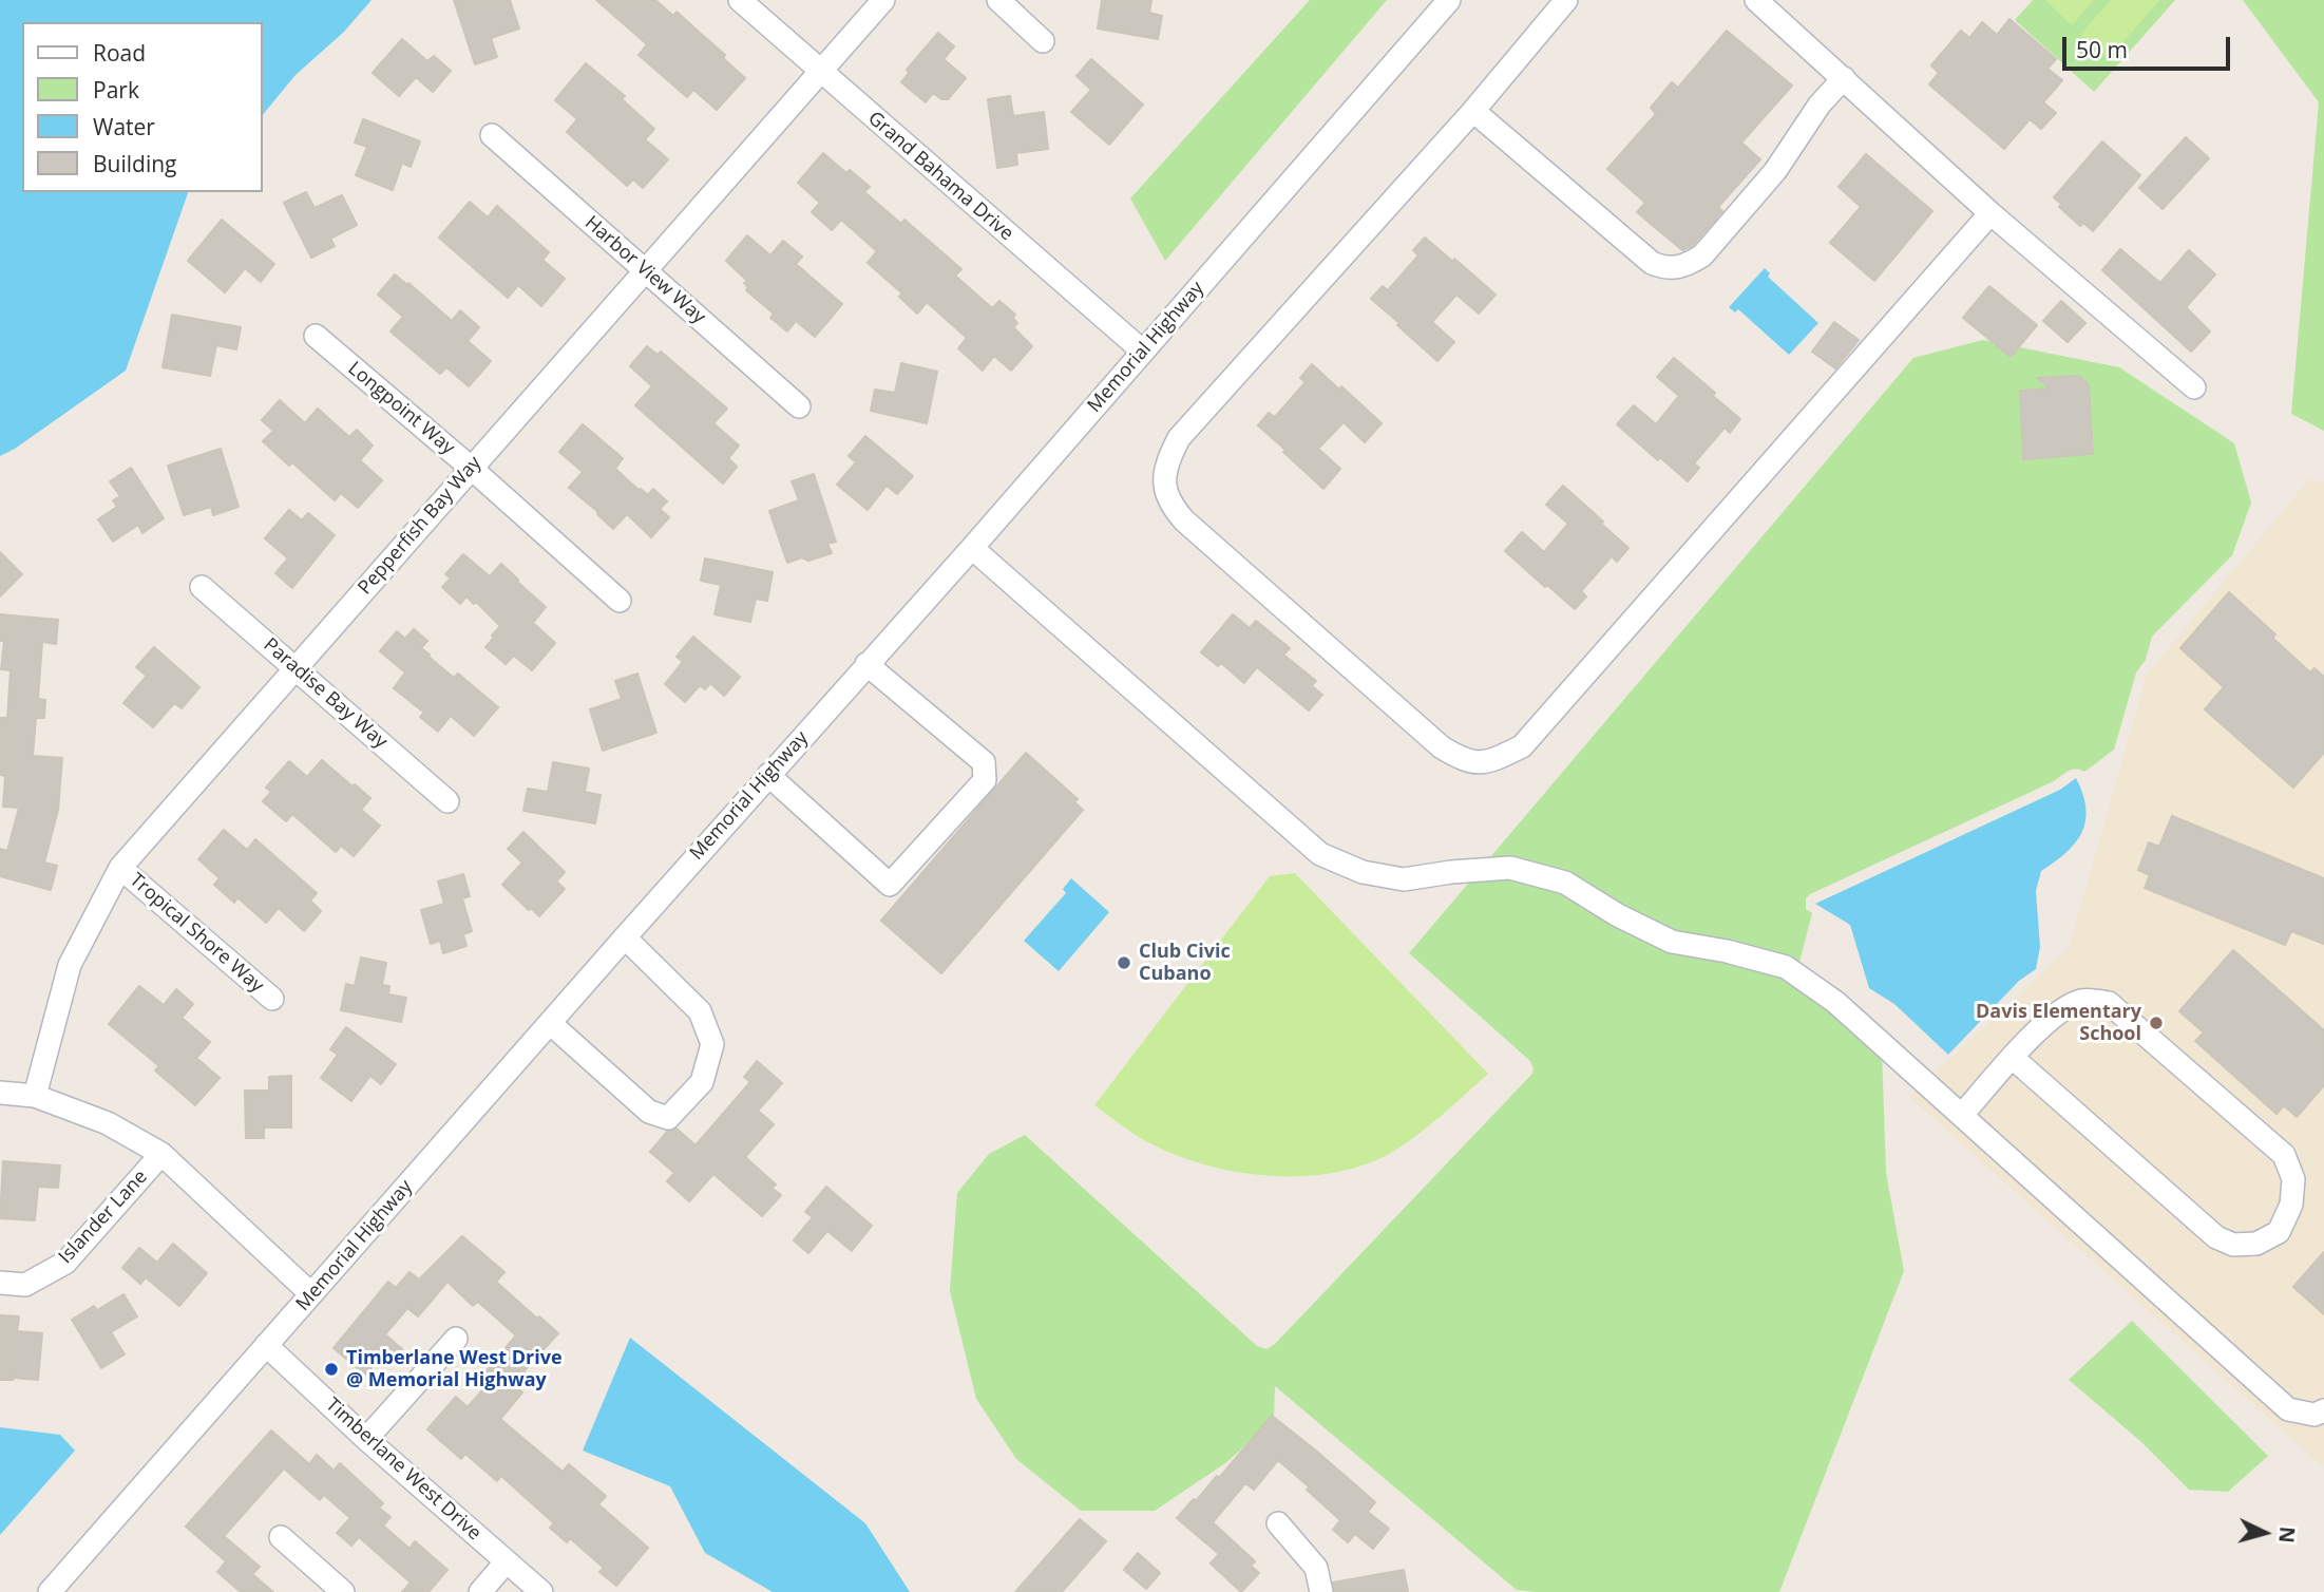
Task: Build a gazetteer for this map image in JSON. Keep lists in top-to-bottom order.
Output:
{
  "streets": {
    "street": [
      "Grand Bahama Drive",
      "Harbor View Way",
      "Memorial Highway",
      "Longpoint Way",
      "Pepperfish Bay Way",
      "Paradise Bay Way",
      "Tropical Shore Way",
      "Islander Lane",
      "Timberlane West Drive"
    ]
  },
  "crossings": [
    ["Grand Bahama Drive", "Memorial Highway"],
    ["Grand Bahama Drive", "Pepperfish Bay Way"],
    ["Harbor View Way", "Pepperfish Bay Way"],
    ["Memorial Highway", "Timberlane West Drive"],
    ["Longpoint Way", "Pepperfish Bay Way"],
    ["Pepperfish Bay Way", "Paradise Bay Way"],
    ["Pepperfish Bay Way", "Tropical Shore Way"]
  ],
  "places": ["Club Civic Cubano", "Davis Elementary School", "Timberlane West Drive @ Memorial Highway"],
  "legend": [
    "Road",
    "Park",
    "Water",
    "Building"
  ],
  "scale_bar": "50 m",
  "north": "right"
}
